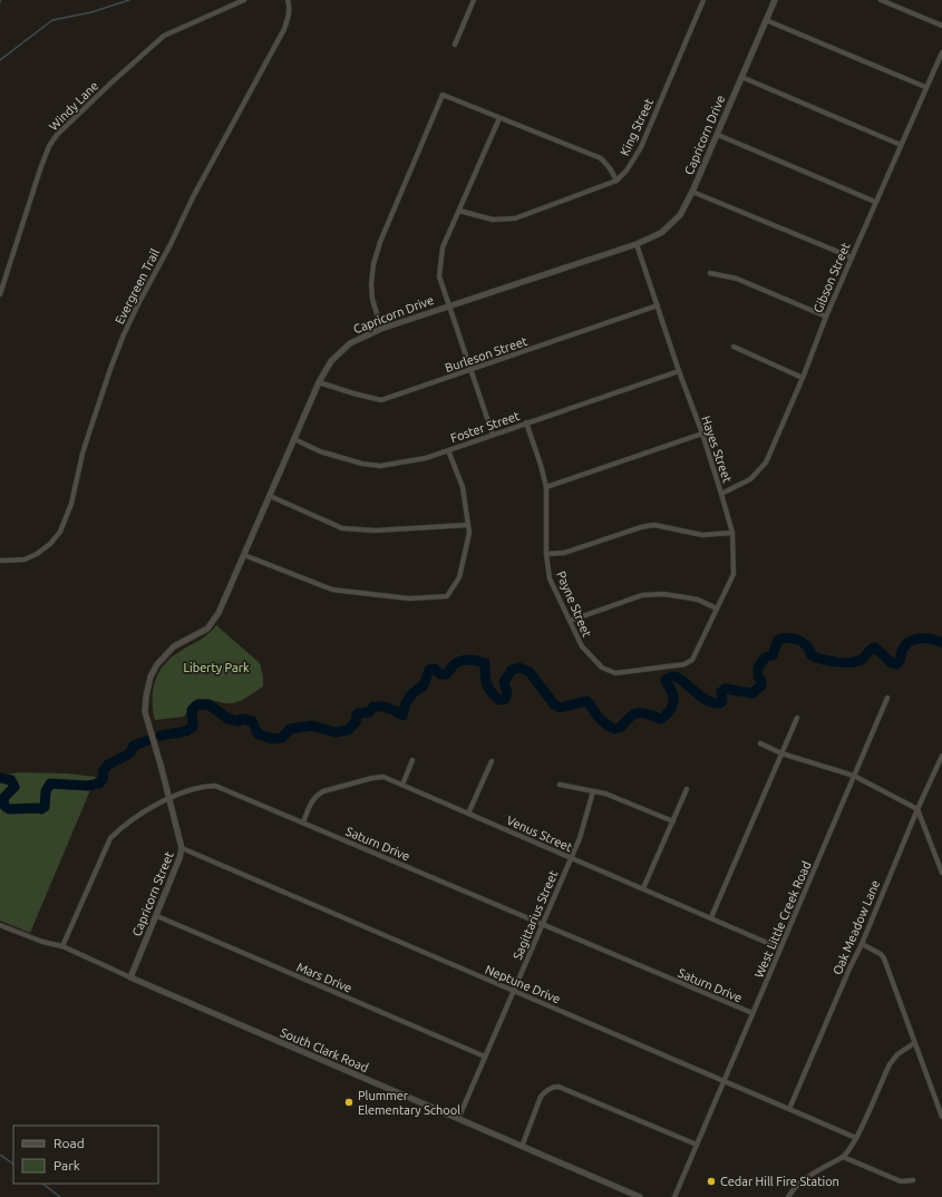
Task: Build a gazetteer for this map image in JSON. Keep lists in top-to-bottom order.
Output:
{
  "streets": {
    "street": [
      "Windy Lane",
      "King Street",
      "Capricorn Drive",
      "Gibson Street",
      "Evergreen Trail",
      "Burleson Street",
      "Foster Street",
      "Hayes Street",
      "Payne Street",
      "Venus Street",
      "Saturn Drive",
      "Capricorn Street",
      "Sagittarius Street",
      "West Little Creek Road",
      "Oak Meadow Lane",
      "Mars Drive",
      "Neptune Drive",
      "South Clark Road"
    ]
  },
  "crossings": [
    ["Capricorn Drive", "Burleson Street"],
    ["Capricorn Drive", "Foster Street"],
    ["Capricorn Drive", "Hayes Street"],
    ["Capricorn Drive", "Capricorn Street"],
    ["Gibson Street", "Hayes Street"],
    ["Burleson Street", "Hayes Street"],
    ["Foster Street", "Hayes Street"],
    ["Foster Street", "Payne Street"],
    ["Hayes Street", "Payne Street"],
    ["Venus Street", "Saturn Drive"],
    ["Venus Street", "Sagittarius Street"],
    ["Venus Street", "West Little Creek Road"],
    ["Saturn Drive", "Capricorn Street"],
    ["Saturn Drive", "Sagittarius Street"],
    ["Saturn Drive", "West Little Creek Road"],
    ["Saturn Drive", "South Clark Road"],
    ["Capricorn Street", "Mars Drive"],
    ["Capricorn Street", "Neptune Drive"],
    ["Capricorn Street", "South Clark Road"],
    ["Sagittarius Street", "Mars Drive"],
    ["Sagittarius Street", "Neptune Drive"],
    ["Sagittarius Street", "South Clark Road"],
    ["West Little Creek Road", "Neptune Drive"],
    ["Oak Meadow Lane", "Neptune Drive"]
  ],
  "parks": ["Liberty Park"],
  "places": ["Plummer Elementary School", "Cedar Hill Fire Station"],
  "legend": ["Road", "Park"]
}
